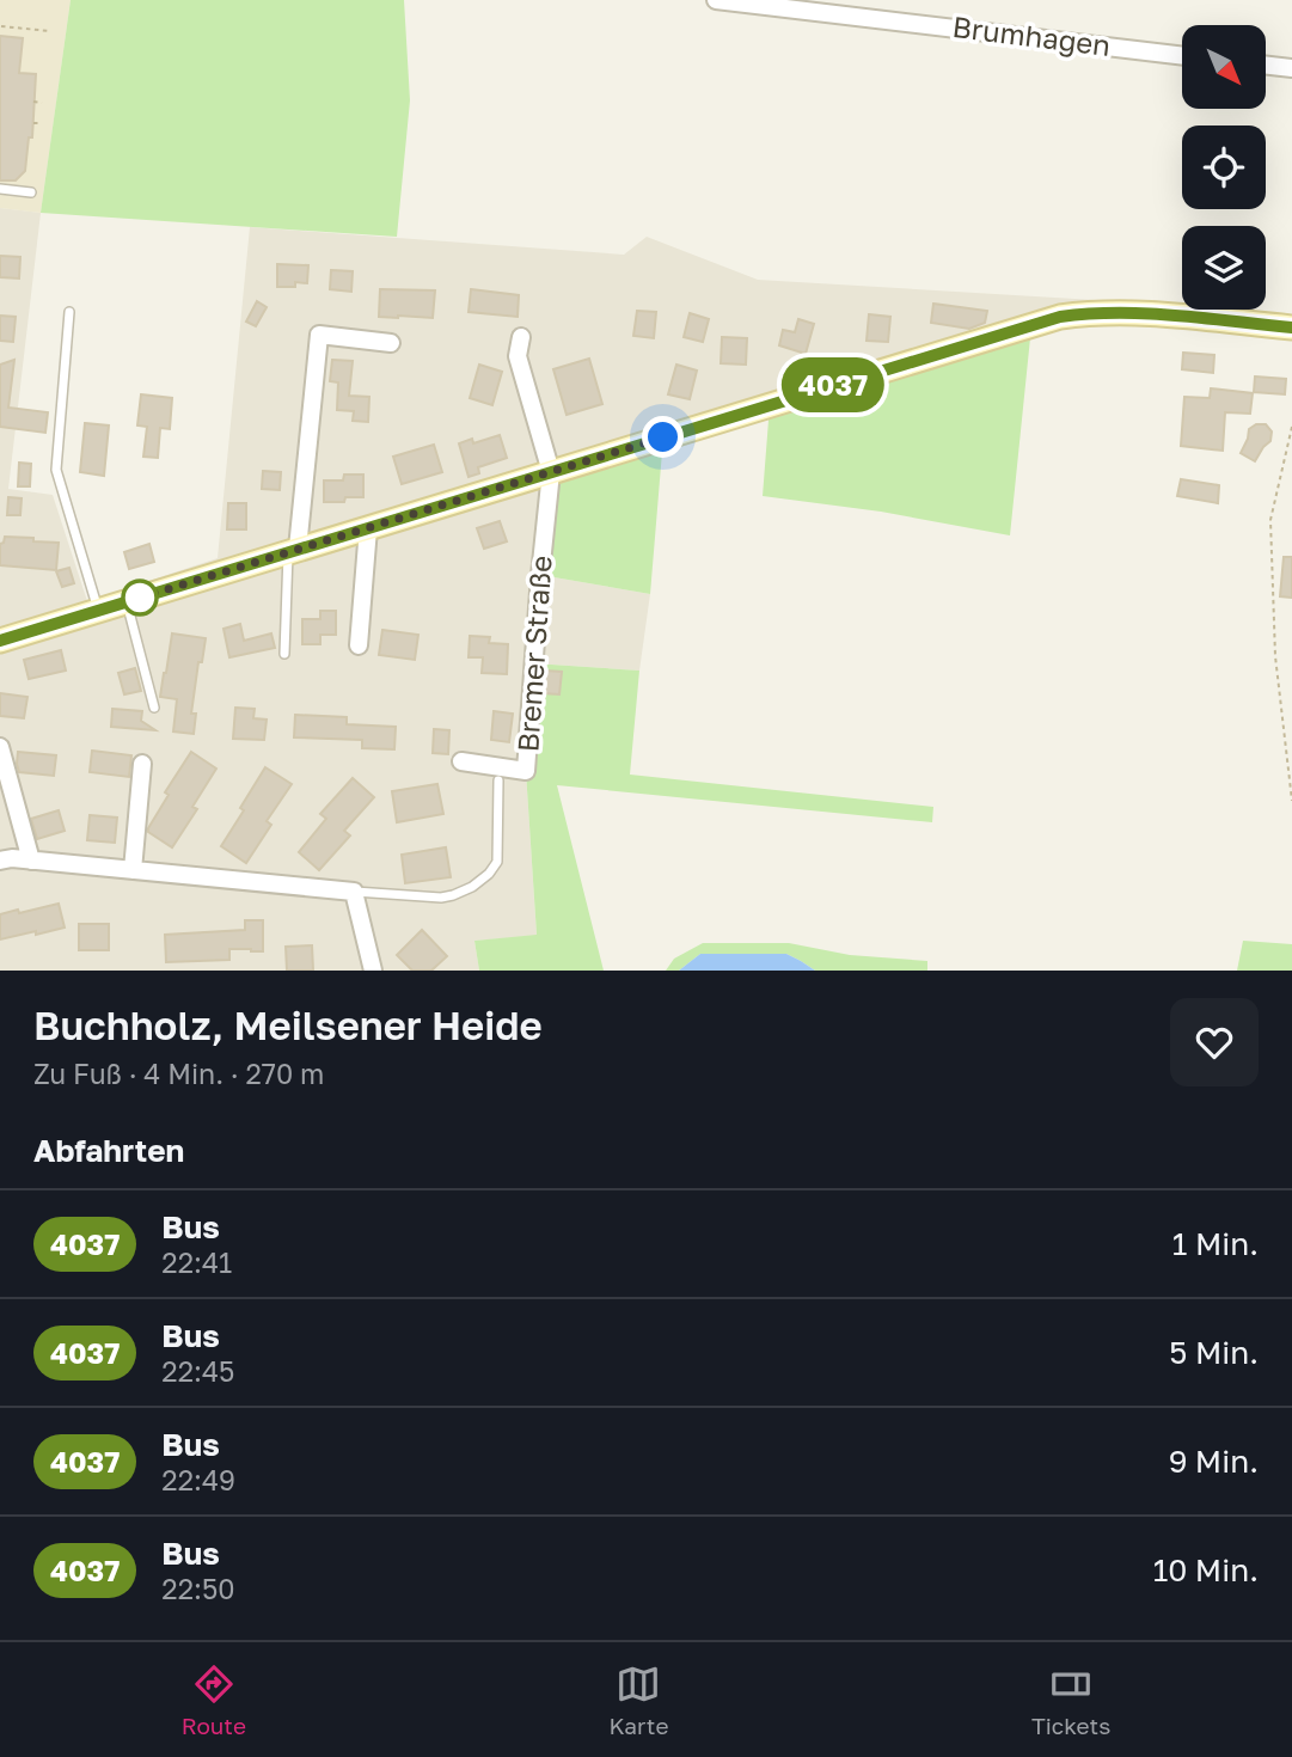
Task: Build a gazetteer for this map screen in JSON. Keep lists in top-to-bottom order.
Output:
{
  "streets": {
    "street": ["Brumhagen", "Bremer Straße"]
  },
  "lines": ["bus line 4037"],
  "north": "bottom right",
  "page": {
    "on_map": "4037",
    "heading": [
      ["Buchholz, Meilsener Heide", "Zu Fuß · 4 Min. · 270 m"],
      "Abfahrten"
    ],
    "list": [
      {
        "mark": "4037",
        "name": "Bus",
        "note": "22:41",
        "value": "1 Min."
      },
      {
        "mark": "4037",
        "name": "Bus",
        "note": "22:45",
        "value": "5 Min."
      },
      {
        "mark": "4037",
        "name": "Bus",
        "note": "22:49",
        "value": "9 Min."
      },
      {
        "mark": "4037",
        "name": "Bus",
        "note": "22:50",
        "value": "10 Min."
      }
    ],
    "tabs": ["Route", "Karte", "Tickets"]
  }
}
